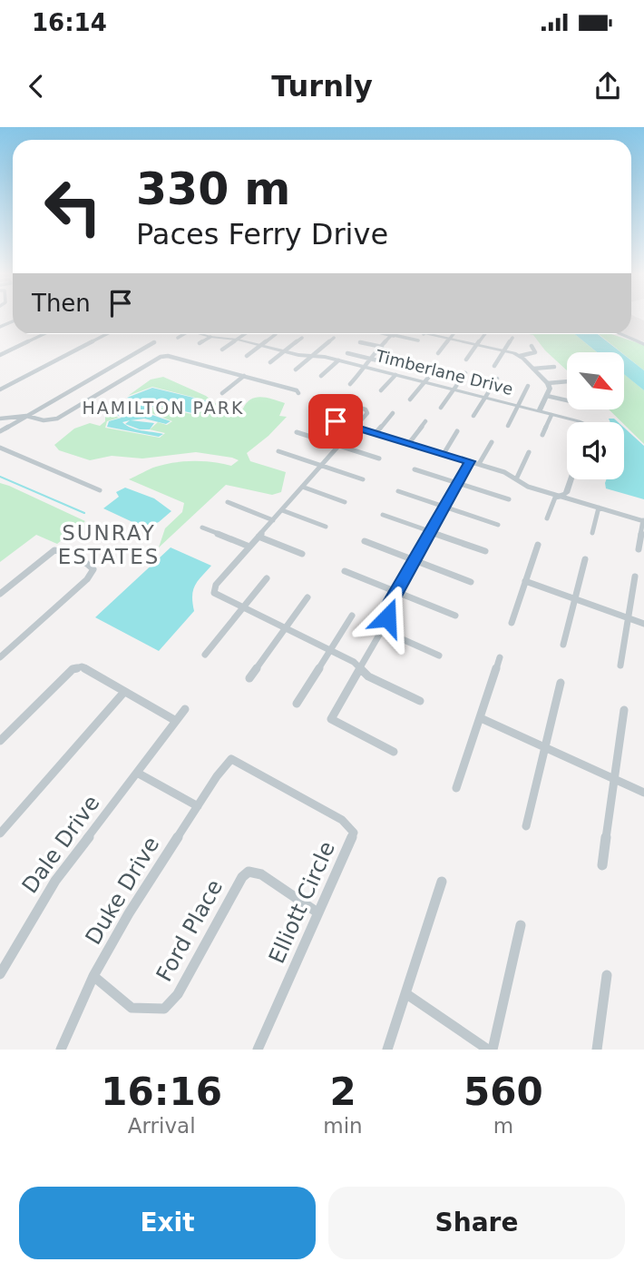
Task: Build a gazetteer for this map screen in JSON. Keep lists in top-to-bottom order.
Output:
{
  "streets": {
    "street": [
      "Timberlane Drive",
      "Dale Drive",
      "Duke Drive",
      "Elliott Circle",
      "Ford Place"
    ]
  },
  "crossings": [
    ["Duke Drive", "Elliott Circle"],
    ["Duke Drive", "Ford Place"],
    ["Elliott Circle", "Ford Place"]
  ],
  "districts": ["HAMILTON PARK", "SUNRAY ESTATES"],
  "north": "bottom right",
  "page": {
    "status": "16:14",
    "header": "Turnly",
    "turn": ["330 m", "Paces Ferry Drive"],
    "then": "Then",
    "eta": [
      "16:16",
      "Arrival",
      "2",
      "min",
      "560",
      "m"
    ],
    "buttons": ["Exit", "Share"]
  }
}
